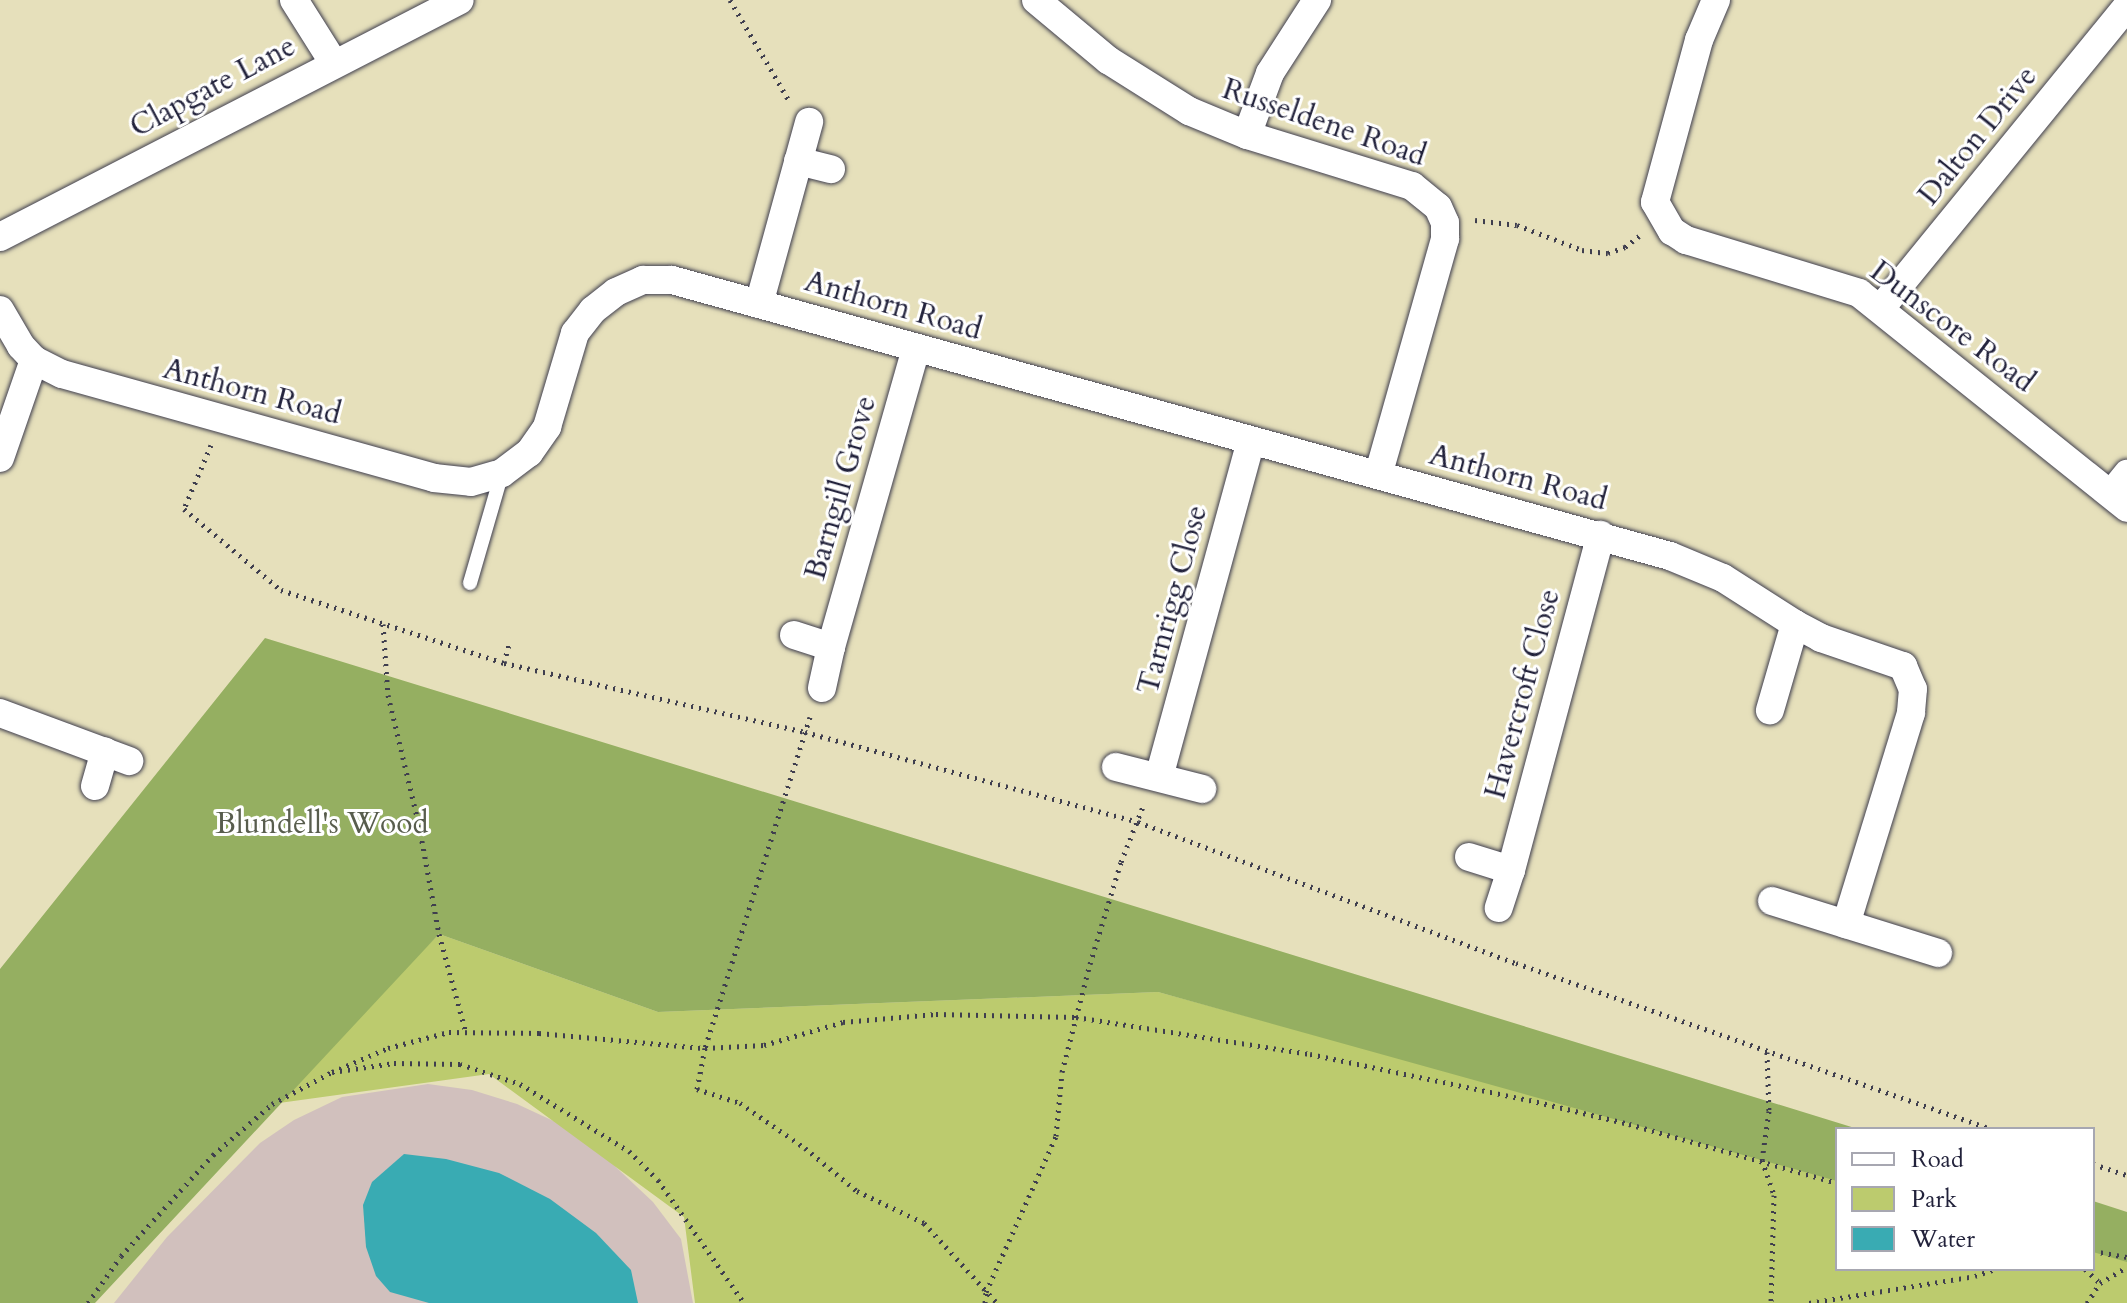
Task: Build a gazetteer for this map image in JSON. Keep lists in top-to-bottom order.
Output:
{
  "streets": {
    "street": [
      "Clapgate Lane",
      "Russeldene Road",
      "Dalton Drive",
      "Anthorn Road",
      "Dunscore Road",
      "Barngill Grove",
      "Tarnrigg Close",
      "Havercroft Close"
    ]
  },
  "crossings": [
    ["Dalton Drive", "Dunscore Road"],
    ["Anthorn Road", "Barngill Grove"],
    ["Anthorn Road", "Tarnrigg Close"],
    ["Anthorn Road", "Havercroft Close"]
  ],
  "parks": ["Blundell's Wood"],
  "legend": ["Road", "Park", "Water"]
}
